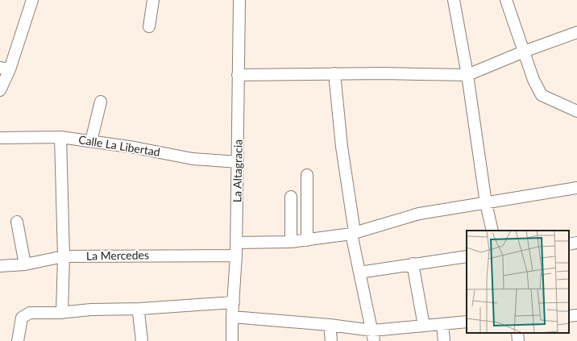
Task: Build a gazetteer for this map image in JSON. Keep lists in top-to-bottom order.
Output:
{
  "streets": {
    "street": ["Calle La Libertad", "La Altagracia", "La Mercedes"]
  },
  "crossings": [
    ["Calle La Libertad", "La Altagracia"],
    ["La Altagracia", "La Mercedes"]
  ]
}
